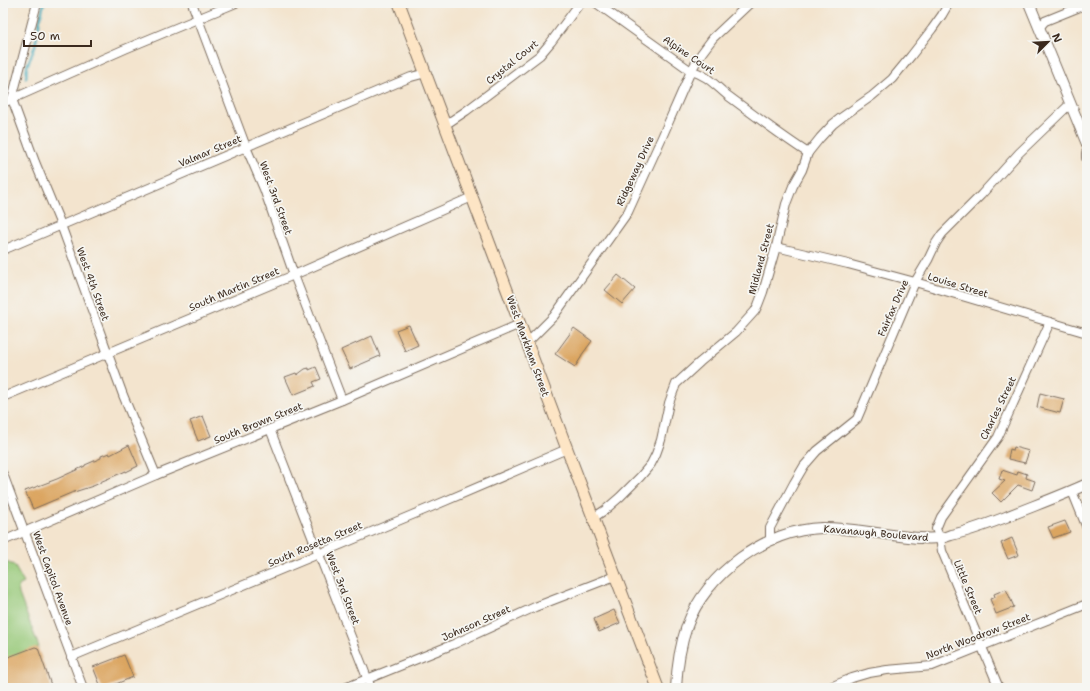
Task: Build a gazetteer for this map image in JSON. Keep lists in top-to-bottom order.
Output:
{
  "streets": {
    "main road": ["West Markham Street"],
    "street": [
      "Alpine Court",
      "Crystal Court",
      "Valmar Street",
      "Ridgeway Drive",
      "West 3rd Street",
      "Midland Street",
      "West 4th Street",
      "Louise Street",
      "South Martin Street",
      "Fairfax Drive",
      "Charles Street",
      "South Brown Street",
      "Kavanaugh Boulevard",
      "South Rosetta Street",
      "West Capitol Avenue",
      "Little Street",
      "Johnson Street",
      "North Woodrow Street"
    ]
  },
  "crossings": [
    ["Alpine Court", "Ridgeway Drive"],
    ["Alpine Court", "Midland Street"],
    ["Crystal Court", "West Markham Street"],
    ["Valmar Street", "West 3rd Street"],
    ["Valmar Street", "West 4th Street"],
    ["Valmar Street", "West Markham Street"],
    ["Ridgeway Drive", "West Markham Street"],
    ["West 3rd Street", "South Martin Street"],
    ["West 3rd Street", "South Brown Street"],
    ["West 3rd Street", "South Rosetta Street"],
    ["West 3rd Street", "Johnson Street"],
    ["Midland Street", "Louise Street"],
    ["Midland Street", "West Markham Street"],
    ["West 4th Street", "South Martin Street"],
    ["West 4th Street", "South Brown Street"],
    ["Louise Street", "Fairfax Drive"],
    ["Louise Street", "Charles Street"],
    ["South Martin Street", "West Markham Street"],
    ["Fairfax Drive", "Kavanaugh Boulevard"],
    ["West Markham Street", "South Brown Street"],
    ["West Markham Street", "South Rosetta Street"],
    ["West Markham Street", "Johnson Street"],
    ["Charles Street", "Kavanaugh Boulevard"],
    ["Charles Street", "Little Street"],
    ["South Brown Street", "West Capitol Avenue"],
    ["Kavanaugh Boulevard", "Little Street"],
    ["South Rosetta Street", "West Capitol Avenue"],
    ["Little Street", "North Woodrow Street"]
  ],
  "scale_bar": "50 m",
  "north": "top right"
}
